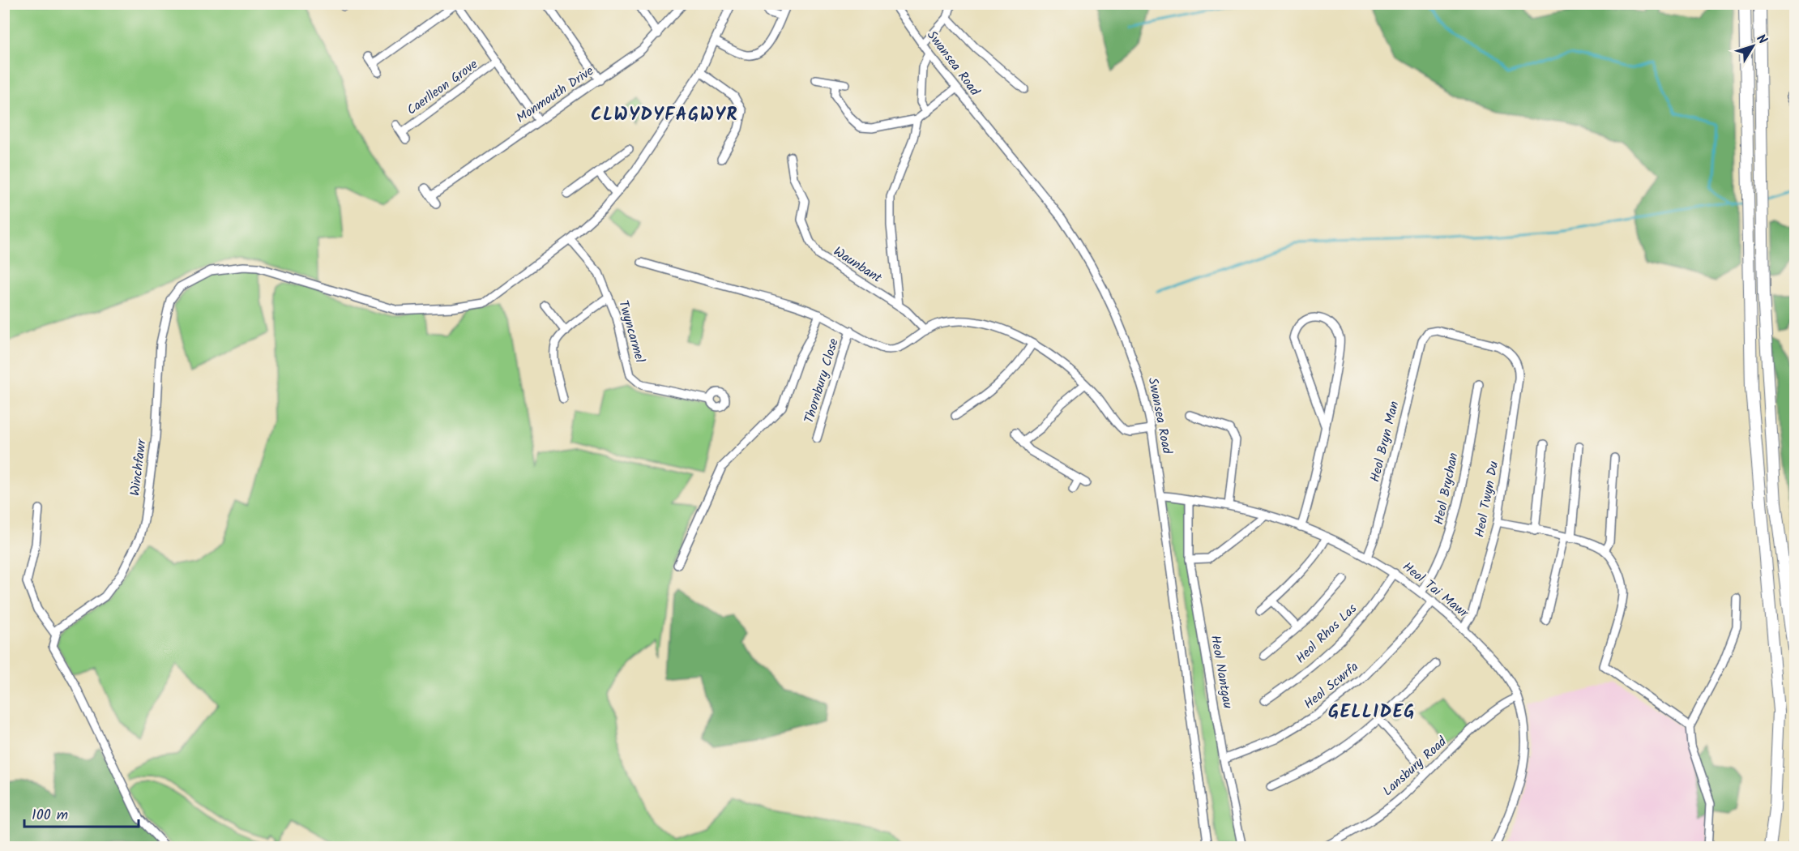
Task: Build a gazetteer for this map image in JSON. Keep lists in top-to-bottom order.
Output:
{
  "streets": {
    "street": [
      "Swansea Road",
      "Caerlleon Grove",
      "Monmouth Drive",
      "Waunbant",
      "Twyncarmel",
      "Thornbury Close",
      "Heol Bryn Man",
      "Winchfawr",
      "Heol Brychan",
      "Heol Twyn Du",
      "Heol Tai Mawr",
      "Heol Rhos Las",
      "Heol Nantgau",
      "Heol Scwrfa",
      "Lansbury Road"
    ]
  },
  "crossings": [
    ["Swansea Road", "Heol Tai Mawr"],
    ["Twyncarmel", "Winchfawr"],
    ["Heol Bryn Man", "Heol Twyn Du"],
    ["Heol Bryn Man", "Heol Tai Mawr"],
    ["Heol Brychan", "Heol Tai Mawr"],
    ["Heol Twyn Du", "Heol Tai Mawr"],
    ["Heol Tai Mawr", "Heol Rhos Las"],
    ["Heol Tai Mawr", "Heol Nantgau"],
    ["Heol Tai Mawr", "Heol Scwrfa"],
    ["Heol Tai Mawr", "Lansbury Road"],
    ["Heol Nantgau", "Heol Scwrfa"]
  ],
  "districts": ["CLWYDYFAGWYR", "GELLIDEG"],
  "scale_bar": "100 m",
  "north": "top right"
}
